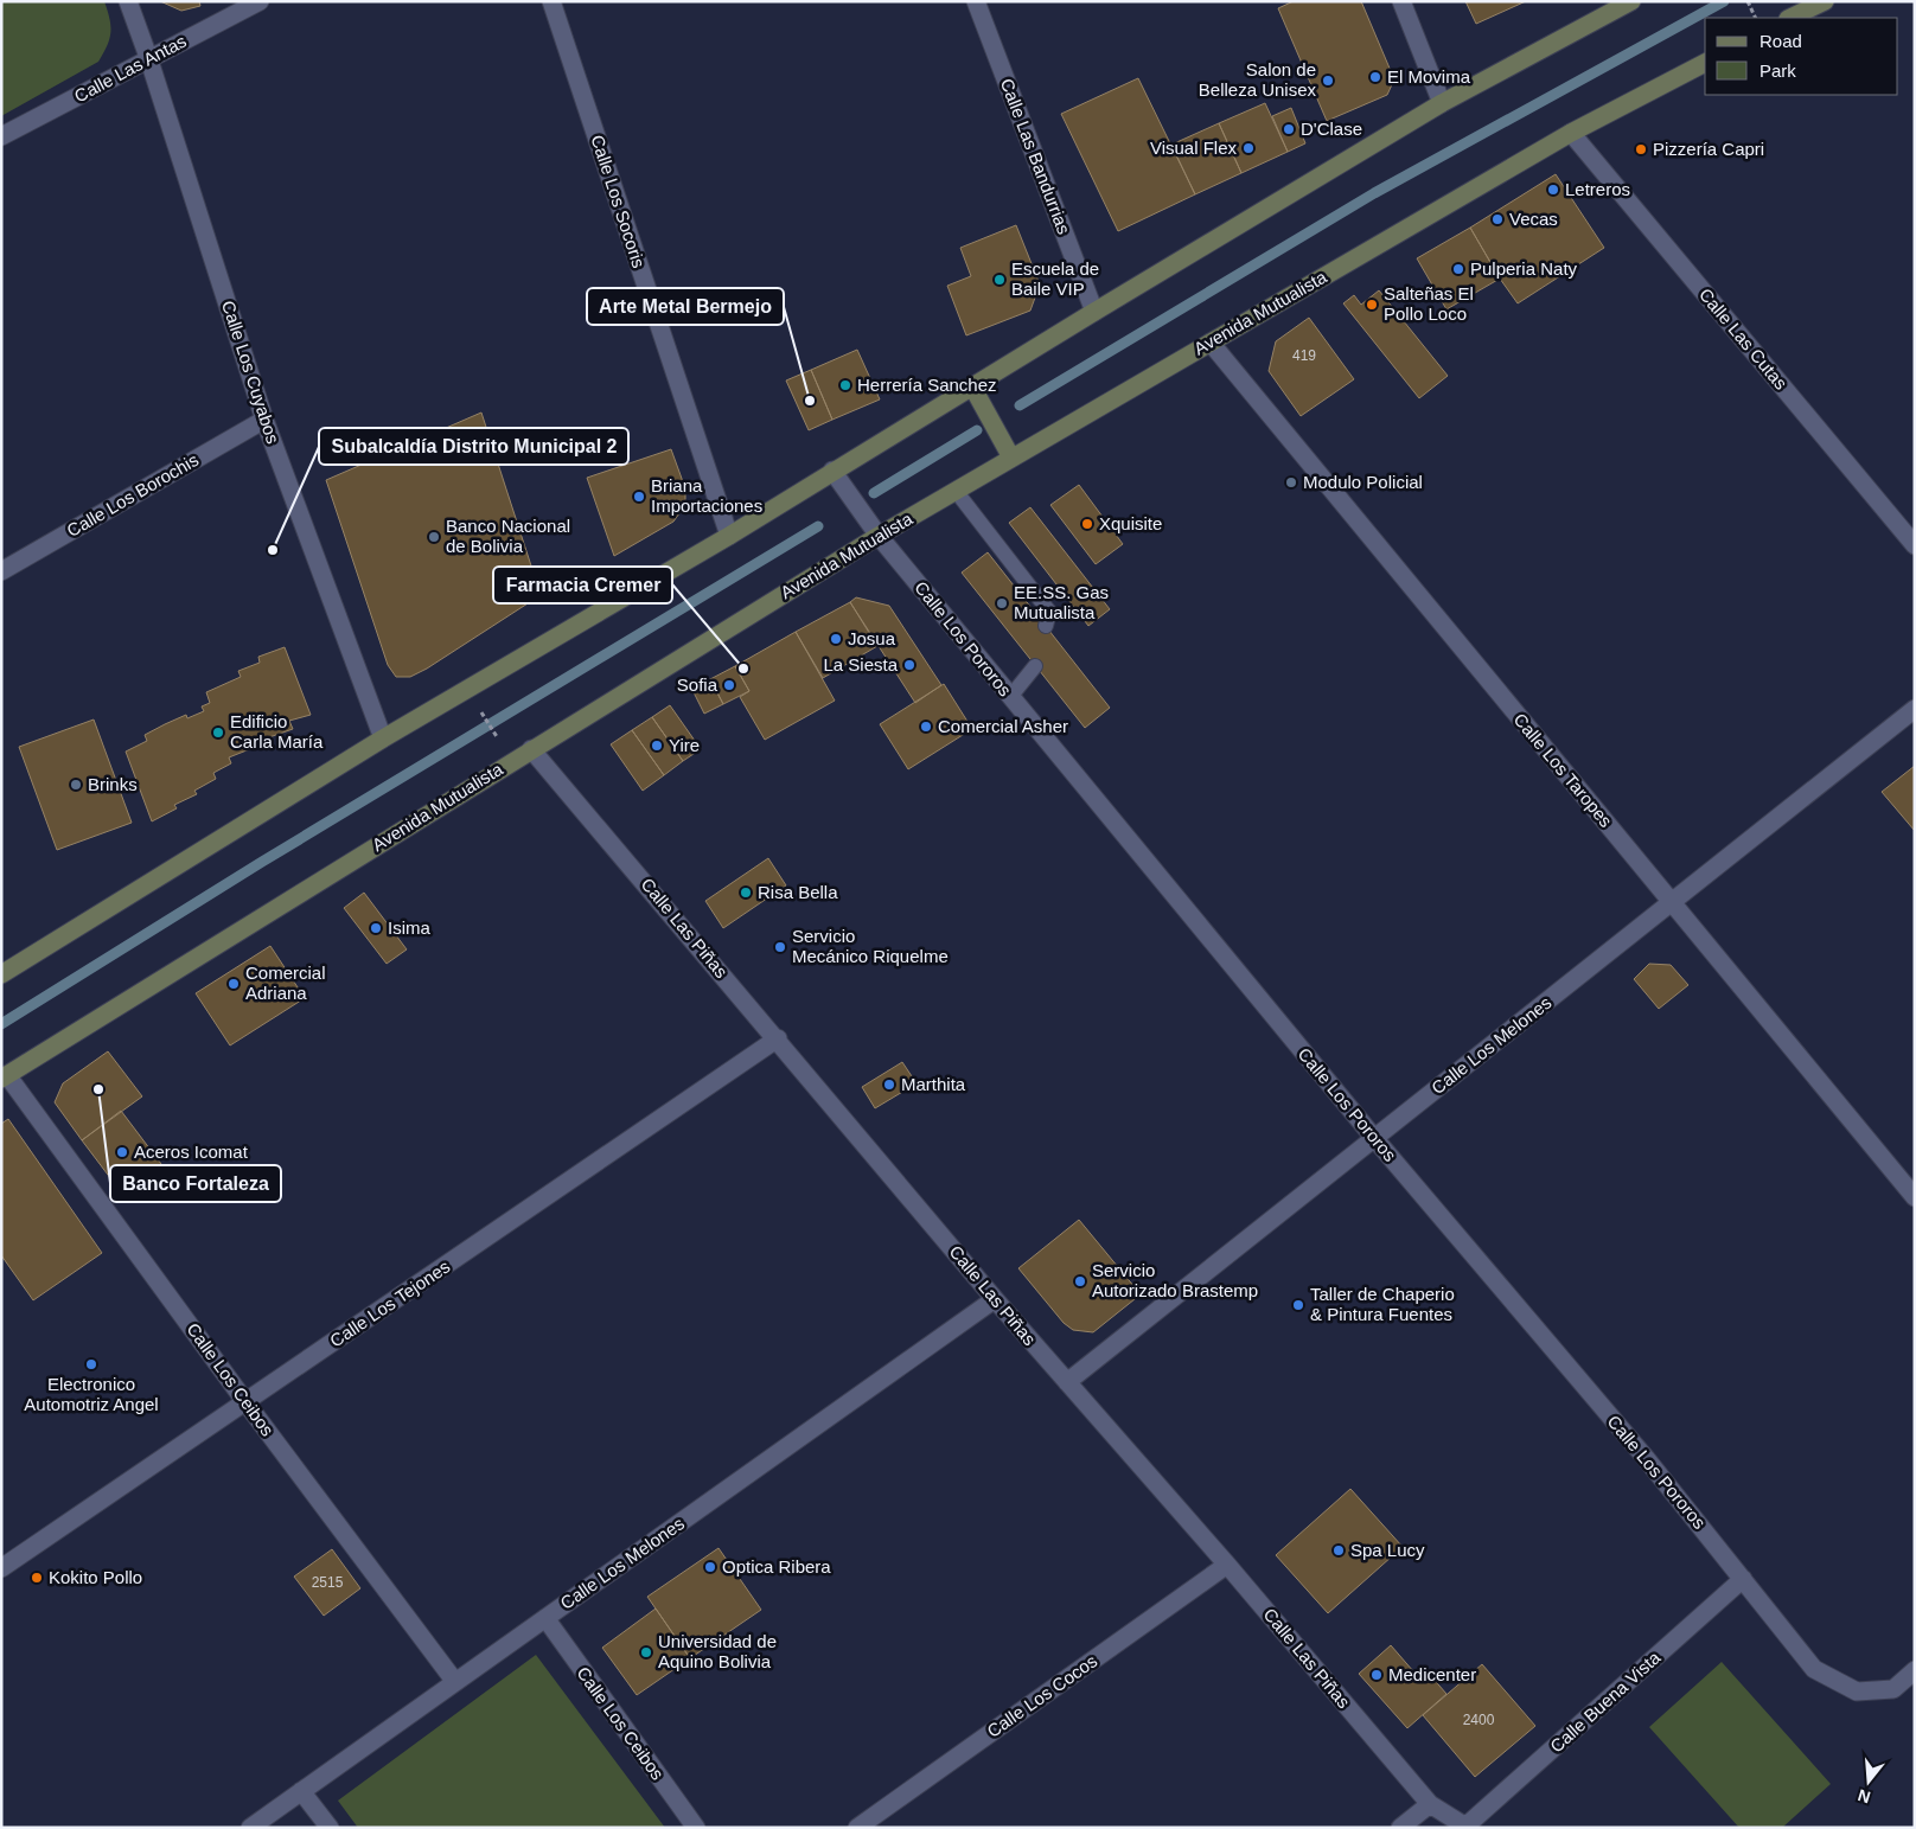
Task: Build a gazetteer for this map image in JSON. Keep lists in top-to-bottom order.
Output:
{
  "streets": {
    "main road": ["Avenida Mutualista"],
    "street": [
      "Calle Las Antas",
      "Calle Las Bandurrias",
      "Calle Los Socoris",
      "Calle Las Cutas",
      "Calle Los Cuyabos",
      "Calle Los Borochis",
      "Calle Los Pororos",
      "Calle Los Taropes",
      "Calle Las Piñas",
      "Calle Los Melones",
      "Calle Los Tejones",
      "Calle Los Ceibos",
      "Calle Los Cocos",
      "Calle Buena Vista"
    ]
  },
  "crossings": [
    ["Calle Las Antas", "Calle Los Cuyabos"],
    ["Avenida Mutualista", "Calle Las Cutas"],
    ["Avenida Mutualista", "Calle Los Pororos"],
    ["Avenida Mutualista", "Calle Los Taropes"],
    ["Avenida Mutualista", "Calle Las Piñas"],
    ["Avenida Mutualista", "Calle Los Ceibos"],
    ["Calle Los Cuyabos", "Calle Los Borochis"],
    ["Calle Los Pororos", "Calle Los Melones"],
    ["Calle Los Pororos", "Calle Buena Vista"],
    ["Calle Los Taropes", "Calle Los Melones"],
    ["Calle Las Piñas", "Calle Los Melones"],
    ["Calle Las Piñas", "Calle Los Tejones"],
    ["Calle Las Piñas", "Calle Los Cocos"],
    ["Calle Las Piñas", "Calle Buena Vista"],
    ["Calle Los Melones", "Calle Los Ceibos"],
    ["Calle Los Tejones", "Calle Los Ceibos"]
  ],
  "places": [
    "El Movima",
    "Salon de Belleza Unisex",
    "D'Clase",
    "Visual Flex",
    "Pizzería Capri",
    "Letreros",
    "Vecas",
    "Pulperia Naty",
    "Escuela de Baile VIP",
    "Salteñas El Pollo Loco",
    "Herrería Sanchez",
    "Arte Metal Bermejo",
    "Modulo Policial",
    "Briana Importaciones",
    "Xquisite",
    "Banco Nacional de Bolivia",
    "Subalcaldía Distrito Municipal 2",
    "EE.SS. Gas Mutualista",
    "Josua",
    "La Siesta",
    "Farmacia Cremer",
    "Sofia",
    "Comercial Asher",
    "Edificio Carla María",
    "Yire",
    "Brinks",
    "Risa Bella",
    "Isima",
    "Servicio Mecánico Riquelme",
    "Comercial Adriana",
    "Marthita",
    "Banco Fortaleza",
    "Aceros Icomat",
    "Servicio Autorizado Brastemp",
    "Taller de Chaperio & Pintura Fuentes",
    "Electronico Automotriz Angel",
    "Spa Lucy",
    "Optica Ribera",
    "Kokito Pollo",
    "Universidad de Aquino Bolivia",
    "Medicenter"
  ],
  "house_numbers": ["419", "2515", "2400"],
  "legend": ["Road", "Park"],
  "north": "bottom"
}
